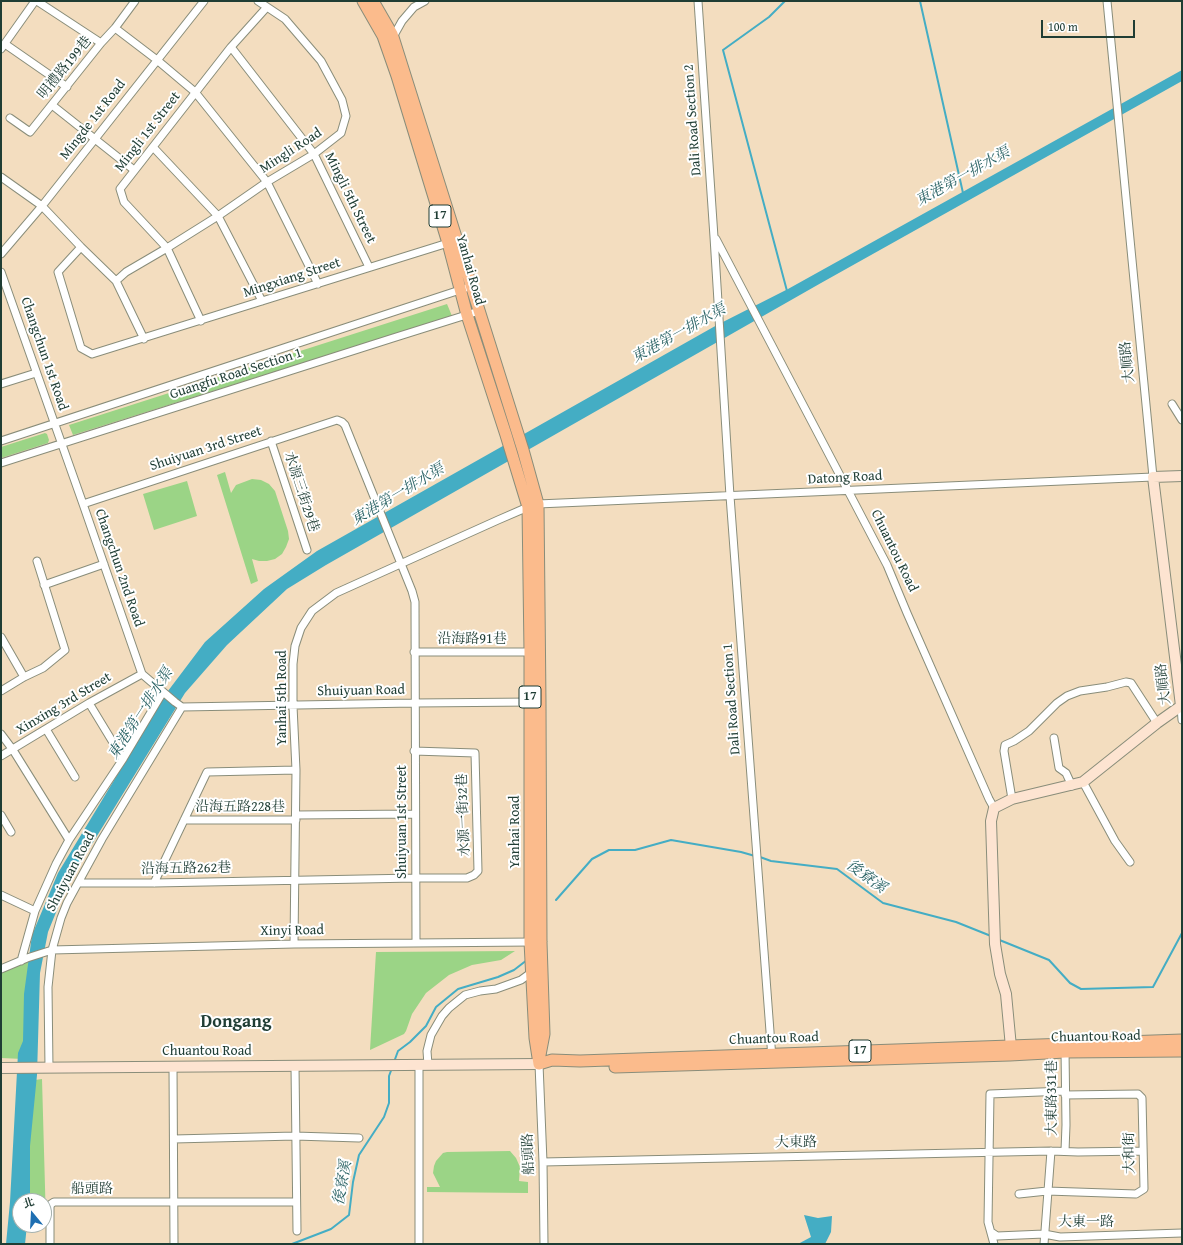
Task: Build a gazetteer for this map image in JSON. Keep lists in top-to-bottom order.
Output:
{
  "streets": {
    "main road": ["17", "Yanhai Road", "Chuantou Road"],
    "street": [
      "明禮路199巷",
      "Mingde 1st Road",
      "Dali Road Section 2",
      "Mingli 1st Street",
      "Mingli Road",
      "Mingli 5th Street",
      "Mingxiang Street",
      "Changchun 1st Road",
      "大順路",
      "Guangfu Road Section 1",
      "Shuiyuan 3rd Street",
      "Datong Road",
      "水源三街29巷",
      "Changchun 2nd Road",
      "沿海路91巷",
      "Shuiyuan Road",
      "Yanhai 5th Road",
      "Dali Road Section 1",
      "Xinxing 3rd Street",
      "沿海五路228巷",
      "水源一街32巷",
      "Shuiyuan 1st Street",
      "沿海五路262巷",
      "Xinyi Road",
      "大東路331巷",
      "大東路",
      "大和街",
      "船頭路",
      "大東一路"
    ]
  },
  "crossings": [
    ["Dali Road Section 2", "Chuantou Road"],
    ["Dali Road Section 2", "Dali Road Section 1"],
    ["Mingli 1st Street", "Mingli Road"],
    ["Mingli 1st Street", "Mingli 5th Street"],
    ["Mingli 1st Street", "Mingxiang Street"],
    ["Mingli Road", "Mingli 5th Street"],
    ["Mingli 5th Street", "Mingxiang Street"],
    ["Yanhai Road", "Mingxiang Street"],
    ["Yanhai Road", "Guangfu Road Section 1"],
    ["Yanhai Road", "Datong Road"],
    ["Yanhai Road", "Chuantou Road"],
    ["Yanhai Road", "沿海路91巷"],
    ["Yanhai Road", "Shuiyuan Road"],
    ["Yanhai Road", "Yanhai 5th Road"],
    ["Yanhai Road", "Xinyi Road"],
    ["Yanhai Road", "船頭路"],
    ["Changchun 1st Road", "Guangfu Road Section 1"],
    ["Changchun 1st Road", "Changchun 2nd Road"],
    ["大順路", "Datong Road"],
    ["Guangfu Road Section 1", "Changchun 2nd Road"],
    ["Shuiyuan 3rd Street", "水源三街29巷"],
    ["Shuiyuan 3rd Street", "Changchun 2nd Road"],
    ["Shuiyuan 3rd Street", "Shuiyuan 1st Street"],
    ["Datong Road", "Chuantou Road"],
    ["Datong Road", "Yanhai 5th Road"],
    ["Datong Road", "Dali Road Section 1"],
    ["Chuantou Road", "Shuiyuan Road"],
    ["Chuantou Road", "Dali Road Section 1"],
    ["Chuantou Road", "大東路331巷"],
    ["Chuantou Road", "船頭路"],
    ["Changchun 2nd Road", "Xinxing 3rd Street"],
    ["沿海路91巷", "Shuiyuan 1st Street"],
    ["Shuiyuan Road", "Yanhai 5th Road"],
    ["Shuiyuan Road", "Shuiyuan 1st Street"],
    ["Shuiyuan Road", "沿海五路262巷"],
    ["Shuiyuan Road", "Xinyi Road"],
    ["Yanhai 5th Road", "沿海五路228巷"],
    ["Yanhai 5th Road", "Shuiyuan 1st Street"],
    ["Yanhai 5th Road", "沿海五路262巷"],
    ["Yanhai 5th Road", "Xinyi Road"],
    ["沿海五路228巷", "Shuiyuan 1st Street"],
    ["水源一街32巷", "Shuiyuan 1st Street"],
    ["水源一街32巷", "沿海五路262巷"],
    ["Shuiyuan 1st Street", "沿海五路262巷"],
    ["Shuiyuan 1st Street", "Xinyi Road"],
    ["大東路331巷", "大東路"],
    ["大東路331巷", "大和街"],
    ["大東路", "大和街"],
    ["大東路", "船頭路"]
  ],
  "districts": ["Dongang"],
  "water": ["東港第一排水渠", "後寮溪"],
  "scale_bar": "100 m",
  "north": "top"
}
